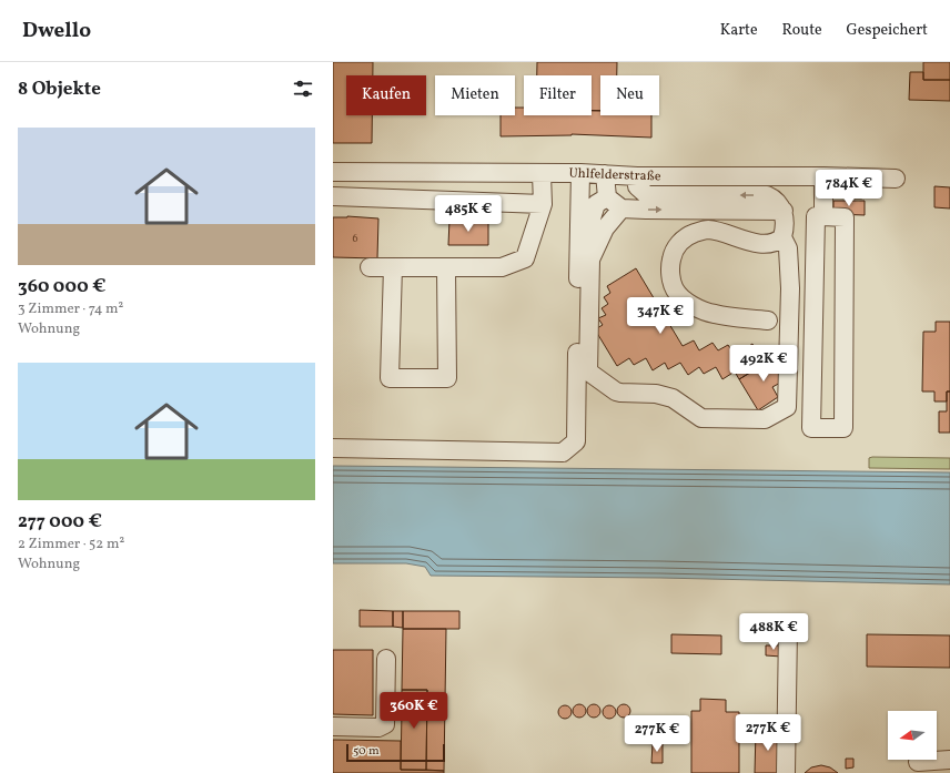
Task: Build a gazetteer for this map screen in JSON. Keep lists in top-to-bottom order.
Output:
{
  "streets": {
    "street": ["Uhlfelderstraße"]
  },
  "house_numbers": ["6"],
  "scale_bar": "50 m",
  "north": "left",
  "page": {
    "header": "Dwello",
    "nav": ["Karte", "Route", "Gespeichert"],
    "heading": "8 Objekte",
    "chip": [
      "Kaufen",
      "Mieten",
      "Filter",
      "Neu"
    ],
    "list": [
      {
        "name": "360 000 €",
        "note": "3 Zimmer · 74 m² · Wohnung"
      },
      {
        "name": "277 000 €",
        "note": "2 Zimmer · 52 m² · Wohnung"
      }
    ],
    "price": [
      "784K €",
      "485K €",
      "347K €",
      "492K €",
      "488K €",
      "360K €",
      "277K €",
      "277K €"
    ],
    "scale": "50 m"
  }
}
